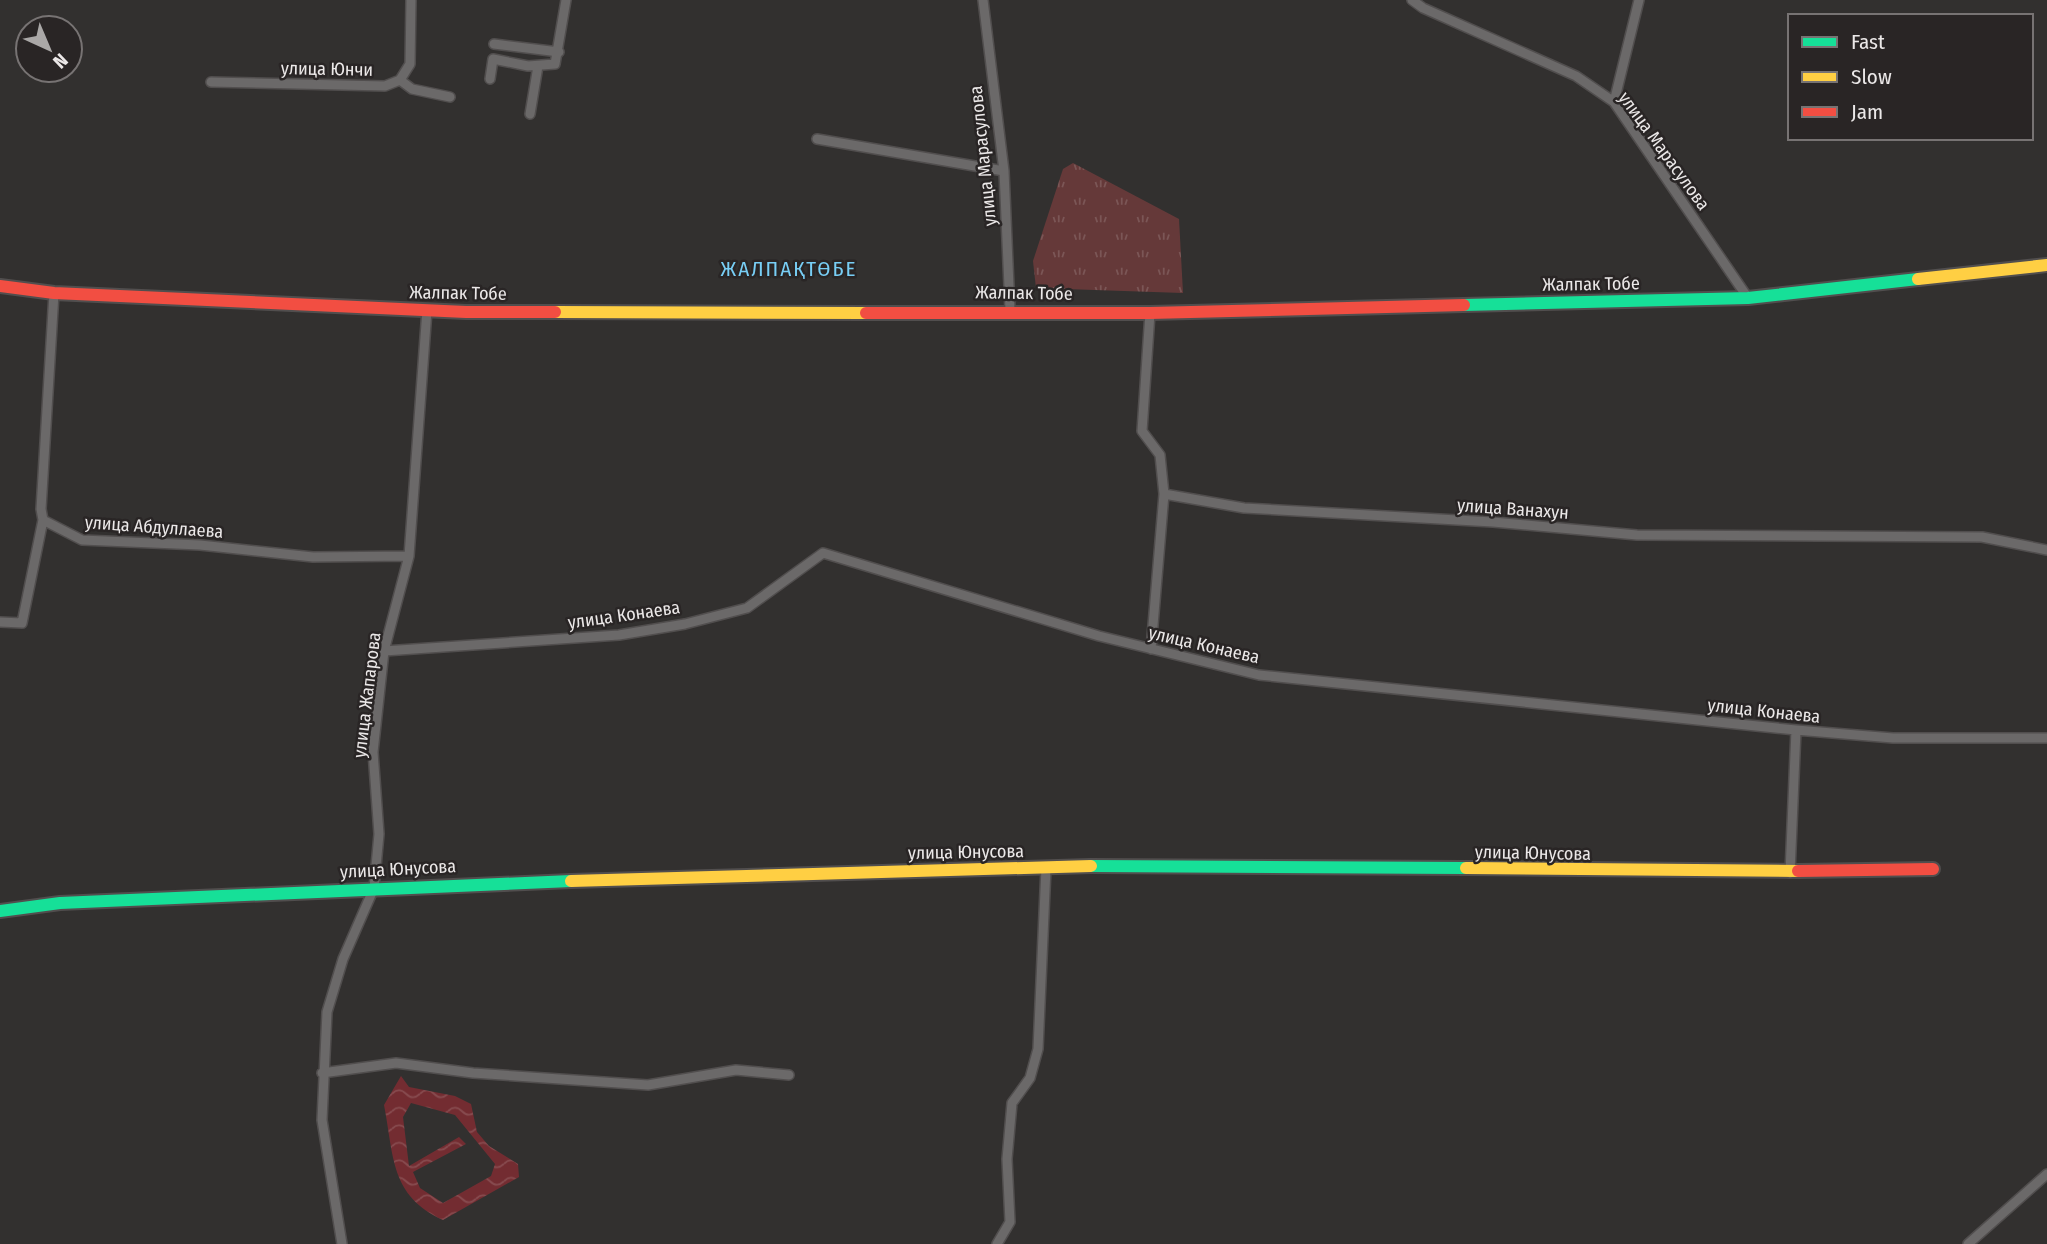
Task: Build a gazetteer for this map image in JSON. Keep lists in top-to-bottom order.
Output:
{
  "streets": {
    "main road": ["Жалпак Тобе", "улица Юнусова"],
    "street": [
      "улица Юнчи",
      "улица Марасулова",
      "улица Ванахун",
      "улица Абдуллаева",
      "улица Конаева",
      "улица Жапарова"
    ]
  },
  "crossings": [
    ["улица Марасулова", "Жалпак Тобе"],
    ["Жалпак Тобе", "улица Жапарова"],
    ["улица Абдуллаева", "улица Жапарова"],
    ["улица Конаева", "улица Жапарова"],
    ["улица Жапарова", "улица Юнусова"]
  ],
  "districts": ["ЖАЛПАҚТӨБЕ"],
  "legend": ["Fast", "Slow", "Jam"],
  "north": "bottom right"
}
